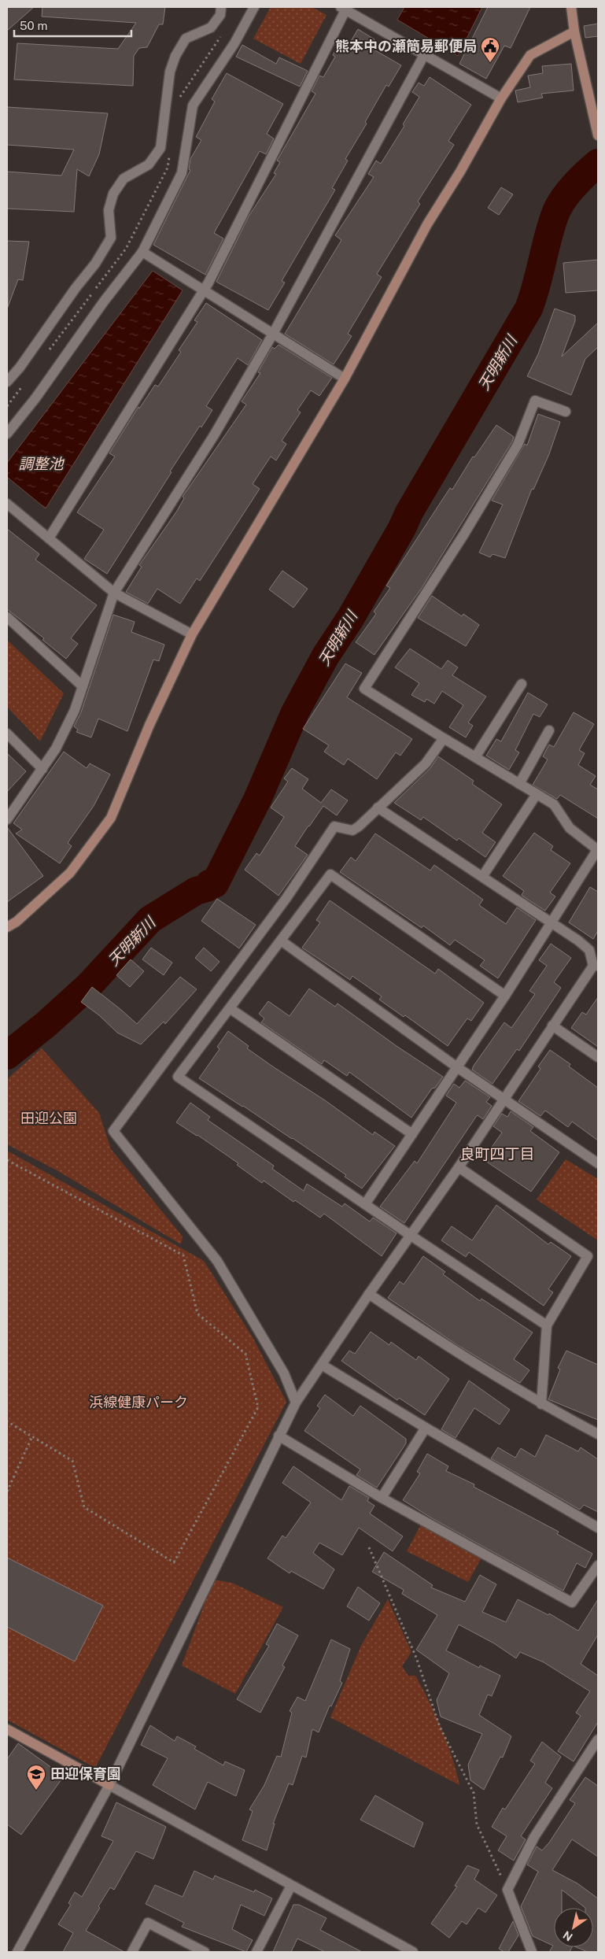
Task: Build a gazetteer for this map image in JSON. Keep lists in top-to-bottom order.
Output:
{
  "districts": ["良町四丁目"],
  "water": ["天明新川", "調整池"],
  "parks": ["田迎公園", "浜線健康パーク"],
  "places": {
    "public building": ["熊本中の瀬簡易郵便局"],
    "school or university": ["田迎保育園"]
  },
  "scale_bar": "50 m",
  "north": "bottom left"
}
